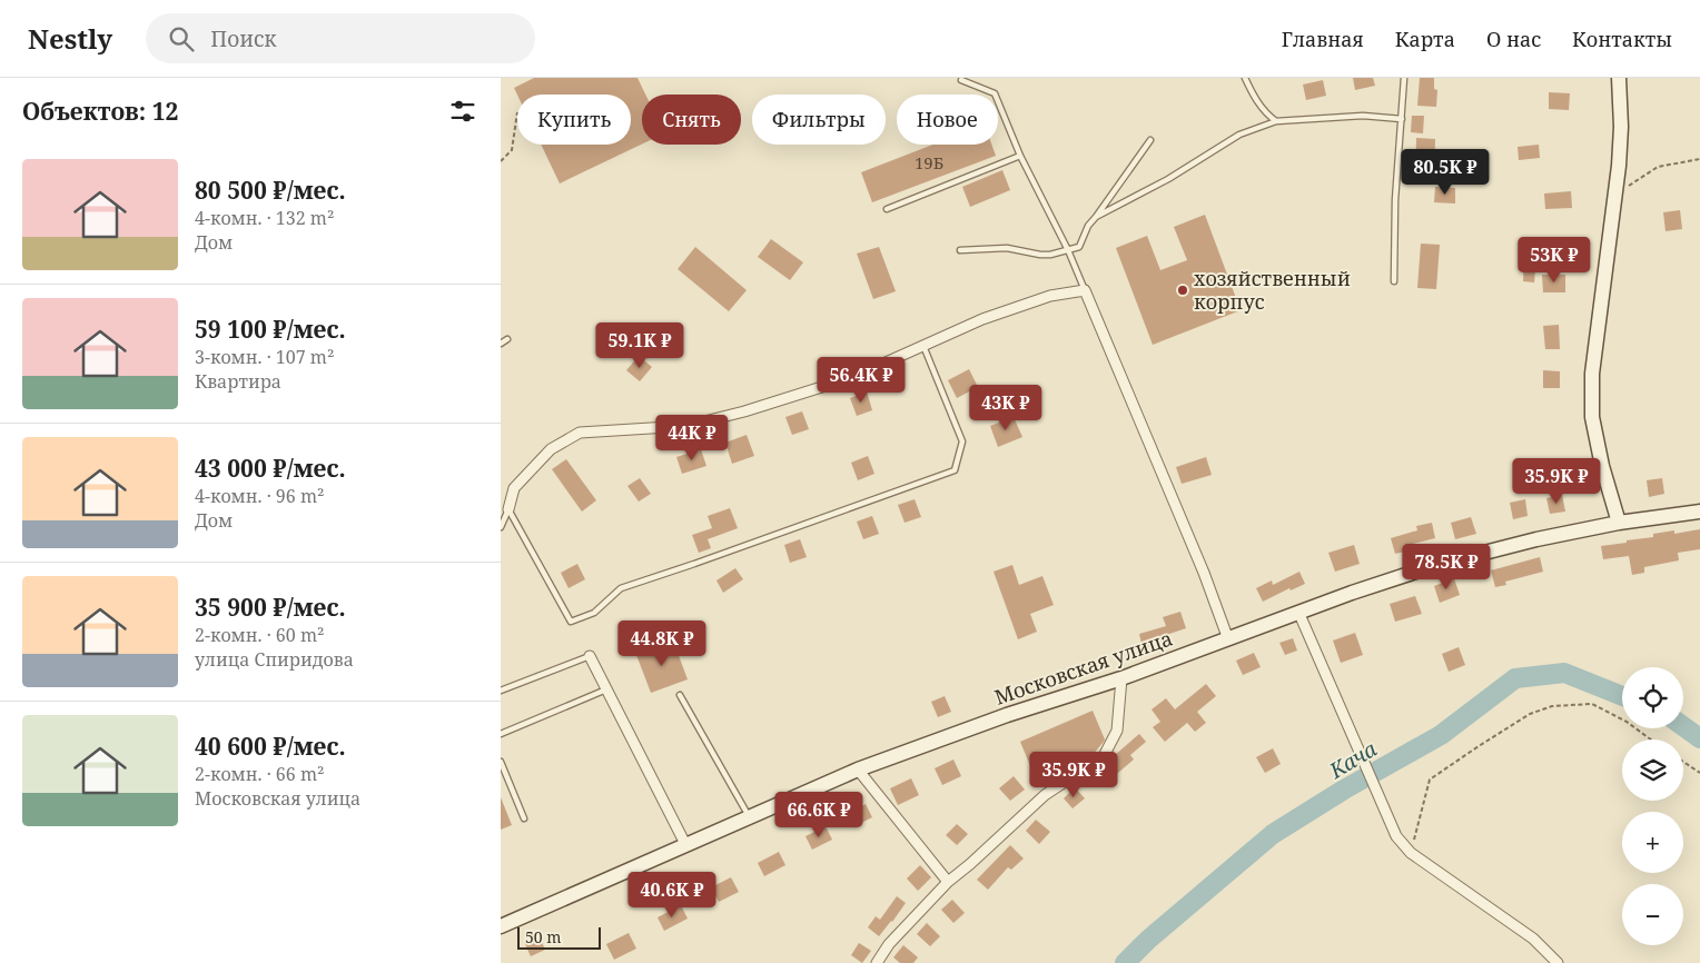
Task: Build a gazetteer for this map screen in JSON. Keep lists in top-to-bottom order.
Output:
{
  "streets": {
    "street": ["Московская улица"]
  },
  "water": ["Кача"],
  "places": ["хозяйственный корпус"],
  "house_numbers": ["19Б"],
  "scale_bar": "50 m",
  "page": {
    "header": "Nestly",
    "search": "Поиск",
    "nav": [
      "Главная",
      "Карта",
      "О нас",
      "Контакты"
    ],
    "heading": "Объектов: 12",
    "chip": [
      "Купить",
      "Снять",
      "Фильтры",
      "Новое"
    ],
    "list": [
      {
        "name": "80 500 ₽/мес.",
        "note": "4-комн. · 132 m² · Дом"
      },
      {
        "name": "59 100 ₽/мес.",
        "note": "3-комн. · 107 m² · Квартира"
      },
      {
        "name": "43 000 ₽/мес.",
        "note": "4-комн. · 96 m² · Дом"
      },
      {
        "name": "35 900 ₽/мес.",
        "note": "2-комн. · 60 m² · улица Спиридова"
      },
      {
        "name": "40 600 ₽/мес.",
        "note": "2-комн. · 66 m² · Московская улица"
      }
    ],
    "price": [
      "80.5K ₽",
      "53K ₽",
      "59.1K ₽",
      "56.4K ₽",
      "43K ₽",
      "44K ₽",
      "35.9K ₽",
      "78.5K ₽",
      "44.8K ₽",
      "35.9K ₽",
      "66.6K ₽",
      "40.6K ₽"
    ],
    "map_buttons": ["+", "−"],
    "scale": "50 m"
  }
}
